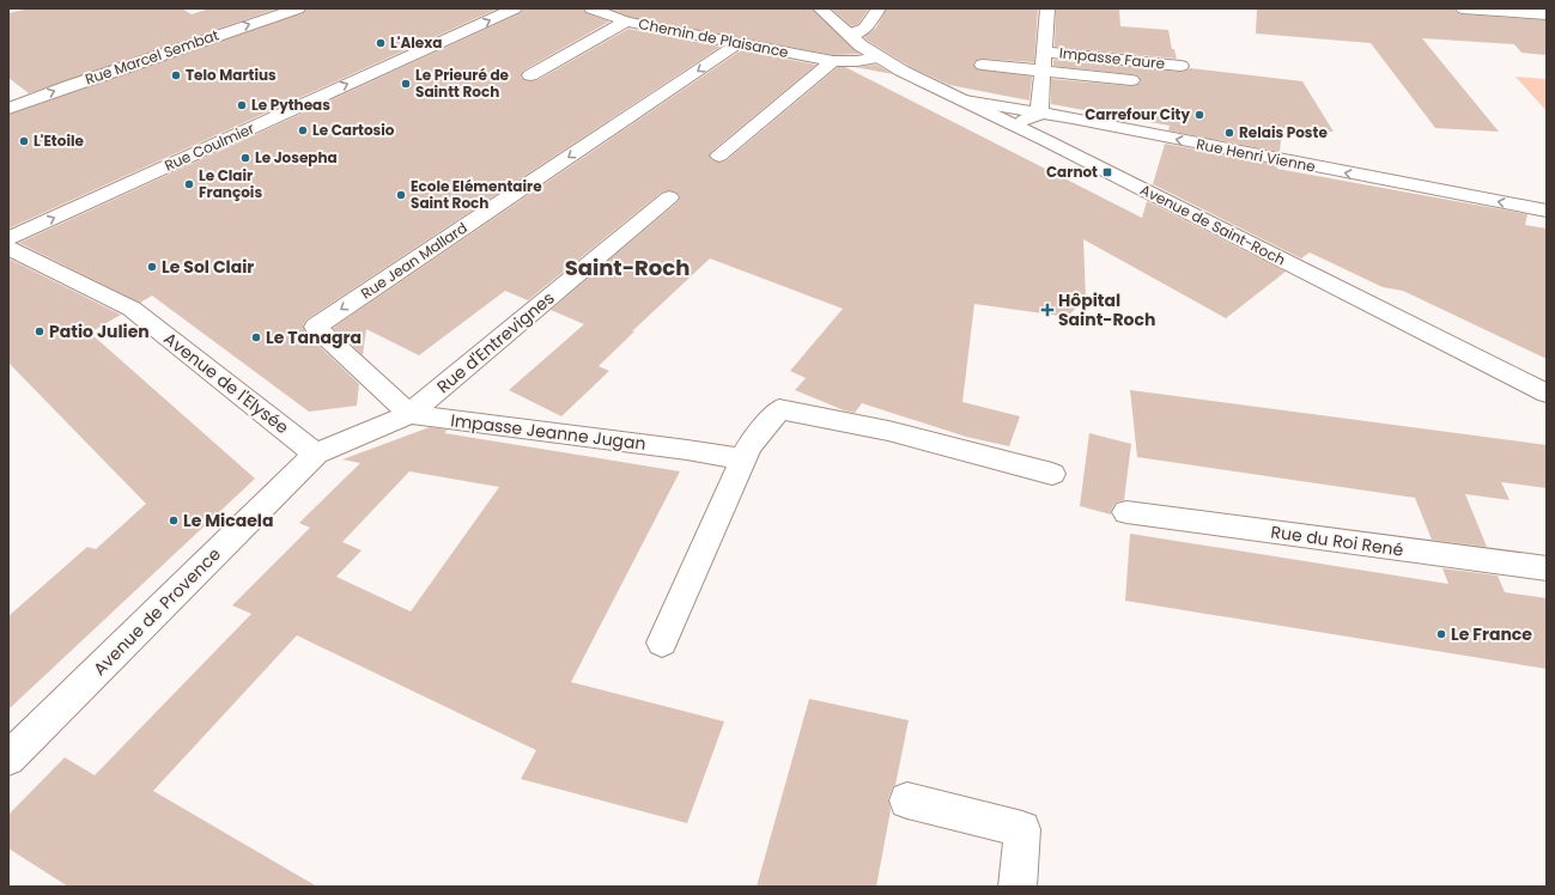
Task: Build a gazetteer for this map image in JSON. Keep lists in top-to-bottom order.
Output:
{
  "streets": {
    "street": [
      "Chemin de Plaisance",
      "Rue Marcel Sembat",
      "Impasse Faure",
      "Rue Coulmier",
      "Rue Henri Vienne",
      "Avenue de Saint-Roch",
      "Rue Jean Mallard",
      "Rue d'Entrevignes",
      "Avenue de l'Elysée",
      "Impasse Jeanne Jugan",
      "Rue du Roi René",
      "Avenue de Provence"
    ]
  },
  "crossings": [
    ["Chemin de Plaisance", "Avenue de Saint-Roch"],
    ["Chemin de Plaisance", "Rue Jean Mallard"],
    ["Rue Henri Vienne", "Avenue de Saint-Roch"],
    ["Rue Jean Mallard", "Rue d'Entrevignes"],
    ["Rue Jean Mallard", "Impasse Jeanne Jugan"],
    ["Rue Jean Mallard", "Avenue de Provence"],
    ["Rue d'Entrevignes", "Impasse Jeanne Jugan"],
    ["Rue d'Entrevignes", "Avenue de Provence"],
    ["Avenue de l'Elysée", "Avenue de Provence"],
    ["Impasse Jeanne Jugan", "Avenue de Provence"]
  ],
  "one_way": ["Rue Marcel Sembat", "Rue Coulmier"],
  "districts": ["Saint-Roch"],
  "places": {
    "other": [
      "L'Alexa",
      "Telo Martius",
      "Le Prieuré de Saintt Roch",
      "Le Pytheas",
      "Carrefour City",
      "Le Cartosio",
      "Relais Poste",
      "L'Etoile",
      "Le Josepha",
      "Le Clair François",
      "Ecole Elémentaire Saint Roch",
      "Le Sol Clair",
      "Patio Julien",
      "Le Tanagra",
      "Le Micaela",
      "Le France"
    ],
    "transit": ["Carnot"],
    "health": ["Hôpital Saint-Roch"]
  }
}
